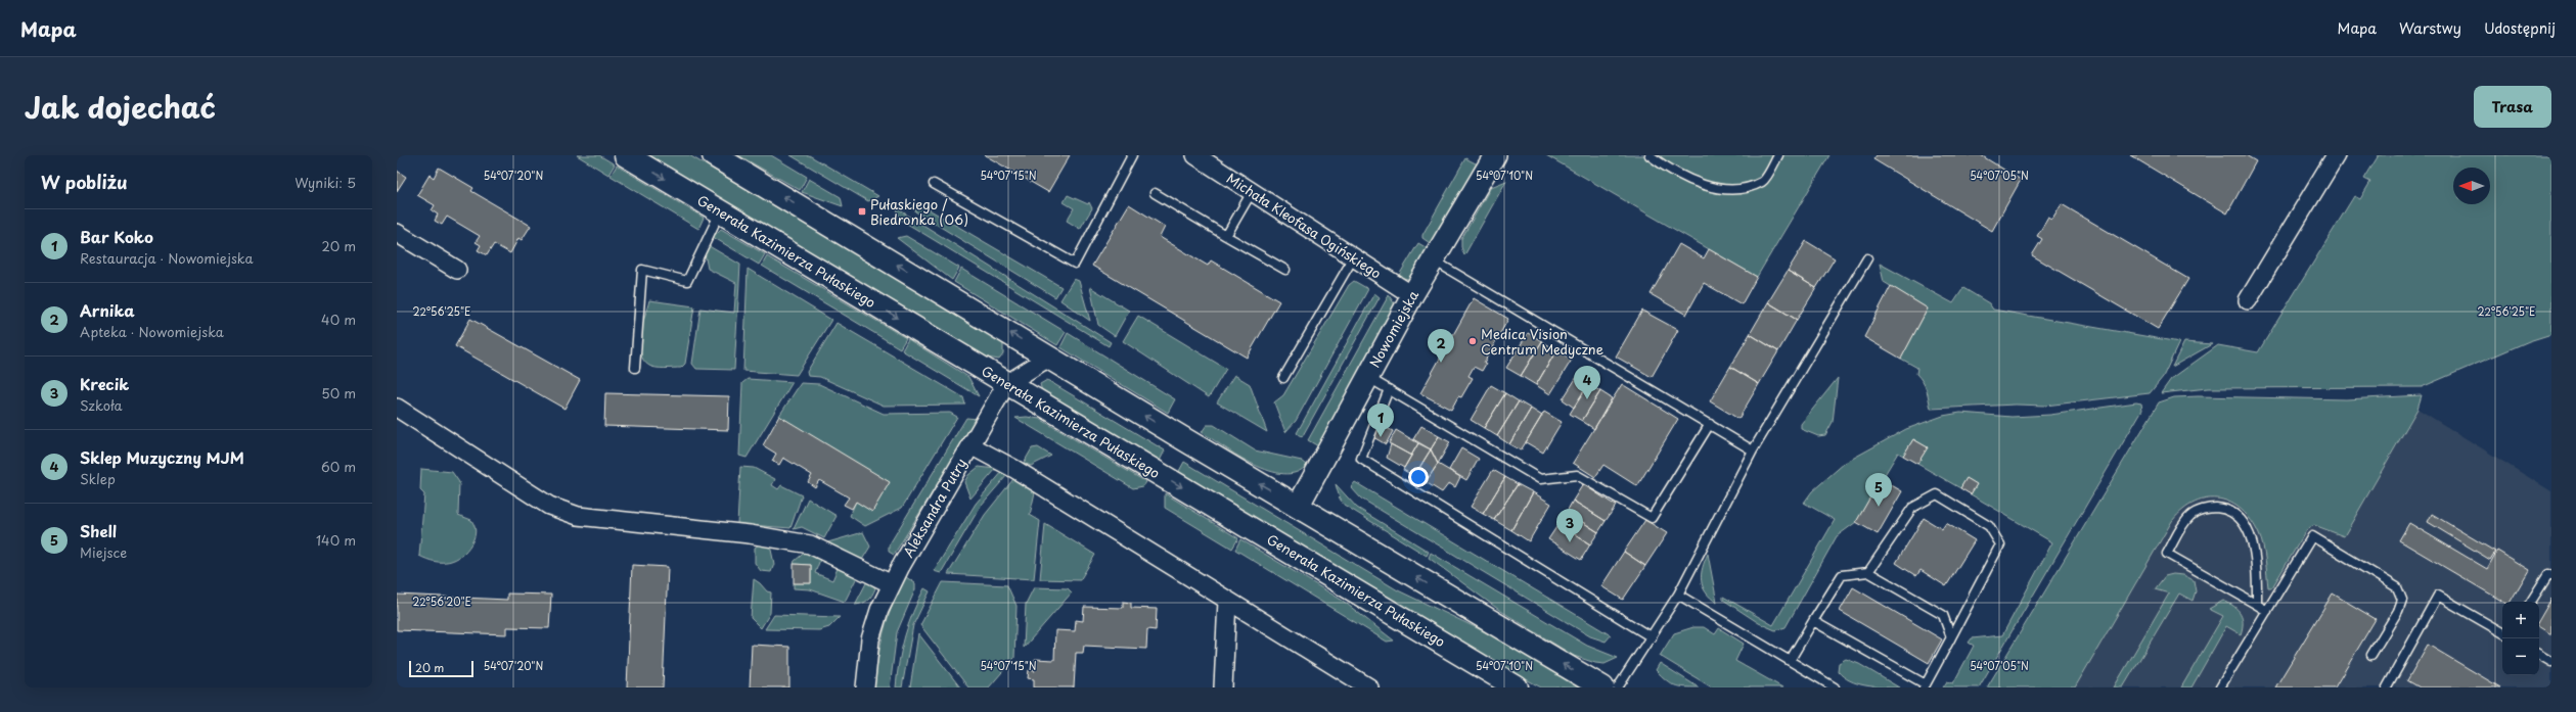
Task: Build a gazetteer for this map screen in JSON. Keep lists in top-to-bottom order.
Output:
{
  "streets": {
    "main road": ["Generała Kazimierza Pułaskiego"],
    "street": ["Michała Kleofasa Ogińskiego", "Nowomiejska", "Aleksandra Putry"]
  },
  "crossings": [
    ["Michała Kleofasa Ogińskiego", "Nowomiejska"],
    ["Generała Kazimierza Pułaskiego", "Aleksandra Putry"]
  ],
  "places": {
    "transit": ["Pułaskiego / Biedronka (06)"],
    "other": ["Medica Vision Centrum Medyczne"]
  },
  "scale_bar": "20 m",
  "north": "left",
  "page": {
    "header": "Mapa",
    "nav": ["Mapa", "Warstwy", "Udostępnij"],
    "title": "Jak dojechać",
    "buttons": "Trasa",
    "heading": ["W pobliżu", "Wyniki: 5"],
    "list": [
      {
        "mark": "1",
        "name": "Bar Koko",
        "note": "Restauracja · Nowomiejska",
        "value": "20 m"
      },
      {
        "mark": "2",
        "name": "Arnika",
        "note": "Apteka · Nowomiejska",
        "value": "40 m"
      },
      {
        "mark": "3",
        "name": "Krecik",
        "note": "Szkoła",
        "value": "50 m"
      },
      {
        "mark": "4",
        "name": "Sklep Muzyczny MJM",
        "note": "Sklep",
        "value": "60 m"
      },
      {
        "mark": "5",
        "name": "Shell",
        "note": "Miejsce",
        "value": "140 m"
      }
    ],
    "pins": [
      "2",
      "4",
      "1",
      "5",
      "3"
    ],
    "map_buttons": ["+", "−"],
    "scale": "20 m"
  },
  "coordinates": [
    "54°07'20\"N",
    "54°07'15\"N",
    "54°07'10\"N",
    "54°07'05\"N",
    "22°56'25\"E",
    "22°56'20\"E"
  ]
}
